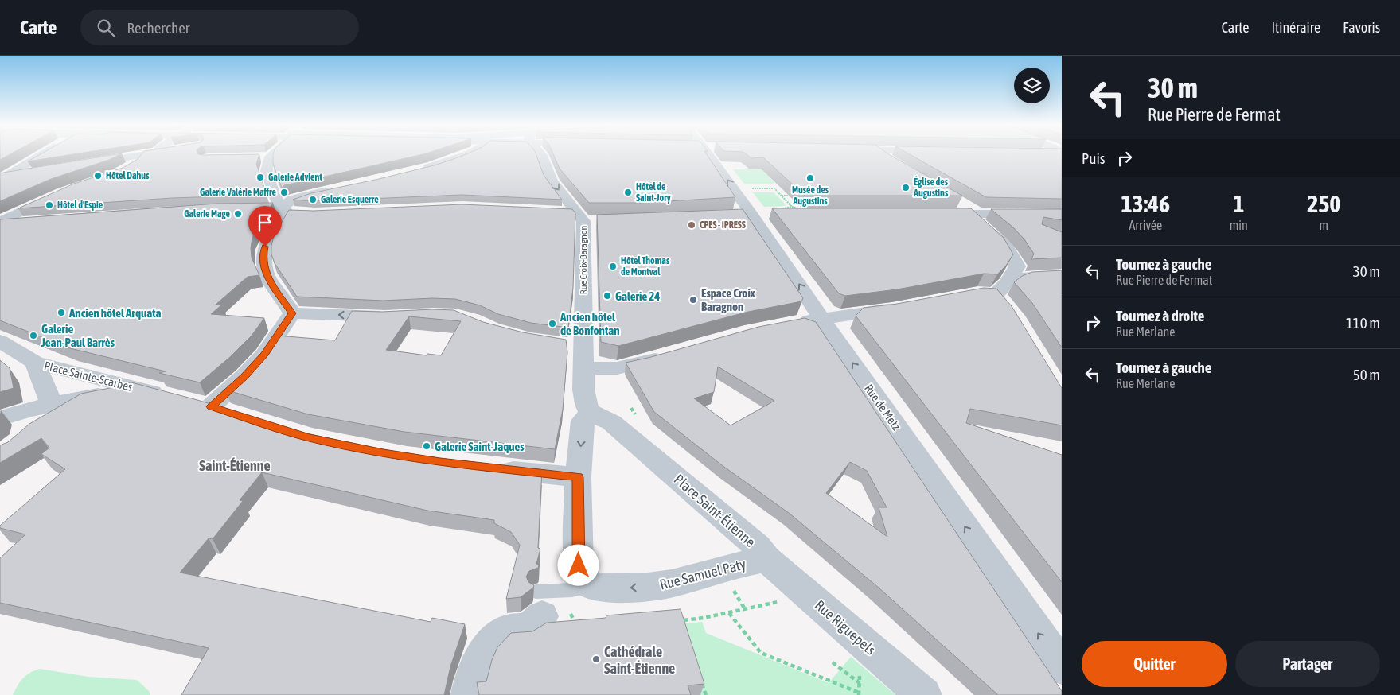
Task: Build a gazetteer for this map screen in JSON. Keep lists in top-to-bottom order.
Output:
{
  "streets": {
    "street": [
      "Rue Croix-Baragnon",
      "Place Sainte-Scarbes",
      "Rue de Metz",
      "Place Saint-Étienne",
      "Rue Samuel Paty",
      "Rue Riguepels"
    ]
  },
  "crossings": [
    ["Rue Croix-Baragnon", "Place Saint-Étienne"],
    ["Place Saint-Étienne", "Rue Samuel Paty"],
    ["Place Saint-Étienne", "Rue Riguepels"],
    ["Rue Samuel Paty", "Rue Riguepels"]
  ],
  "one_way": ["Rue Croix-Baragnon", "Rue de Metz", "Rue Samuel Paty"],
  "districts": ["Saint-Étienne"],
  "places": [
    "Hôtel Dahus",
    "Galerie Advient",
    "Musée des Augustins",
    "Église des Augustins",
    "Galerie Valérie Maffre",
    "Hôtel de Saint-Jory",
    "Galerie Esquerre",
    "Hôtel d'Espie",
    "Galerie Mage",
    "CPES - IPRESS",
    "Hôtel Thomas de Montval",
    "Galerie 24",
    "Espace Croix Baragnon",
    "Ancien hôtel Arquata",
    "Ancien hôtel de Bonfontan",
    "Galerie Jean-Paul Barrès",
    "Galerie Saint-Jaques",
    "Cathédrale Saint-Étienne"
  ],
  "page": {
    "header": "Carte",
    "search": "Rechercher",
    "nav": ["Carte", "Itinéraire", "Favoris"],
    "turn": ["30 m", "Rue Pierre de Fermat"],
    "then": "Puis",
    "eta": [
      "13:46",
      "Arrivée",
      "1",
      "min",
      "250",
      "m"
    ],
    "list": [
      {
        "name": "Tournez à gauche",
        "note": "Rue Pierre de Fermat",
        "value": "30 m"
      },
      {
        "name": "Tournez à droite",
        "note": "Rue Merlane",
        "value": "110 m"
      },
      {
        "name": "Tournez à gauche",
        "note": "Rue Merlane",
        "value": "50 m"
      }
    ],
    "buttons": ["Quitter", "Partager"]
  }
}
